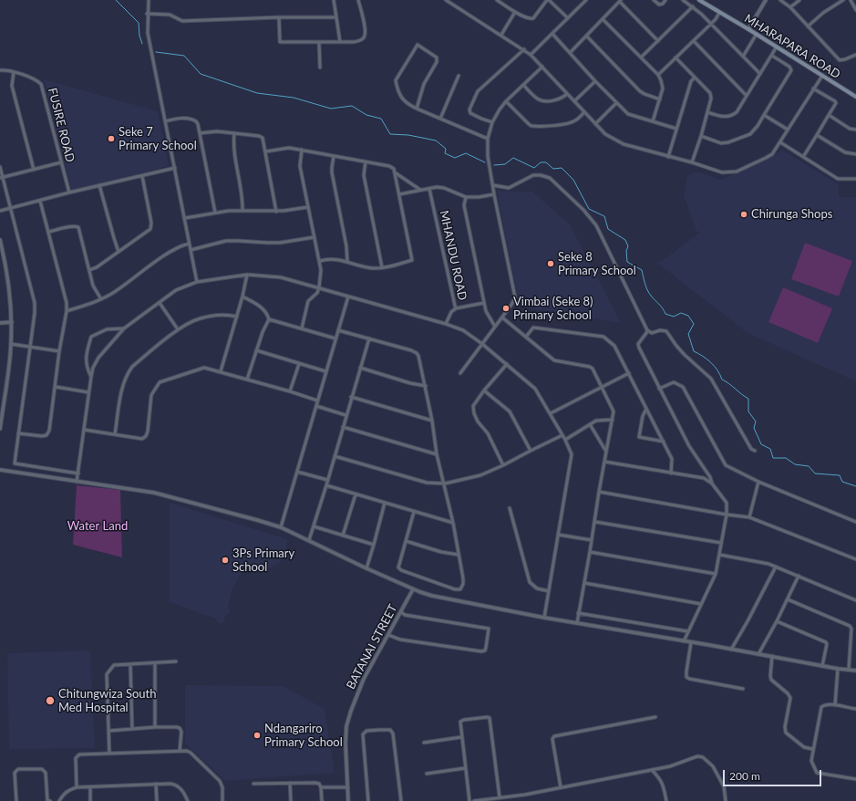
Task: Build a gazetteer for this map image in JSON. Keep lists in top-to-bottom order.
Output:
{
  "streets": {
    "main road": ["MHARAPARA ROAD"],
    "street": ["FUSIRE ROAD", "MHANDU ROAD", "BATANAI STREET"]
  },
  "parks": ["Water Land"],
  "places": [
    "Seke 7 Primary School",
    "Chirunga Shops",
    "Seke 8 Primary School",
    "Vimbai (Seke 8) Primary School",
    "3Ps Primary School",
    "Chitungwiza South Med Hospital",
    "Ndangariro Primary School"
  ],
  "scale_bar": "200 m"
}
